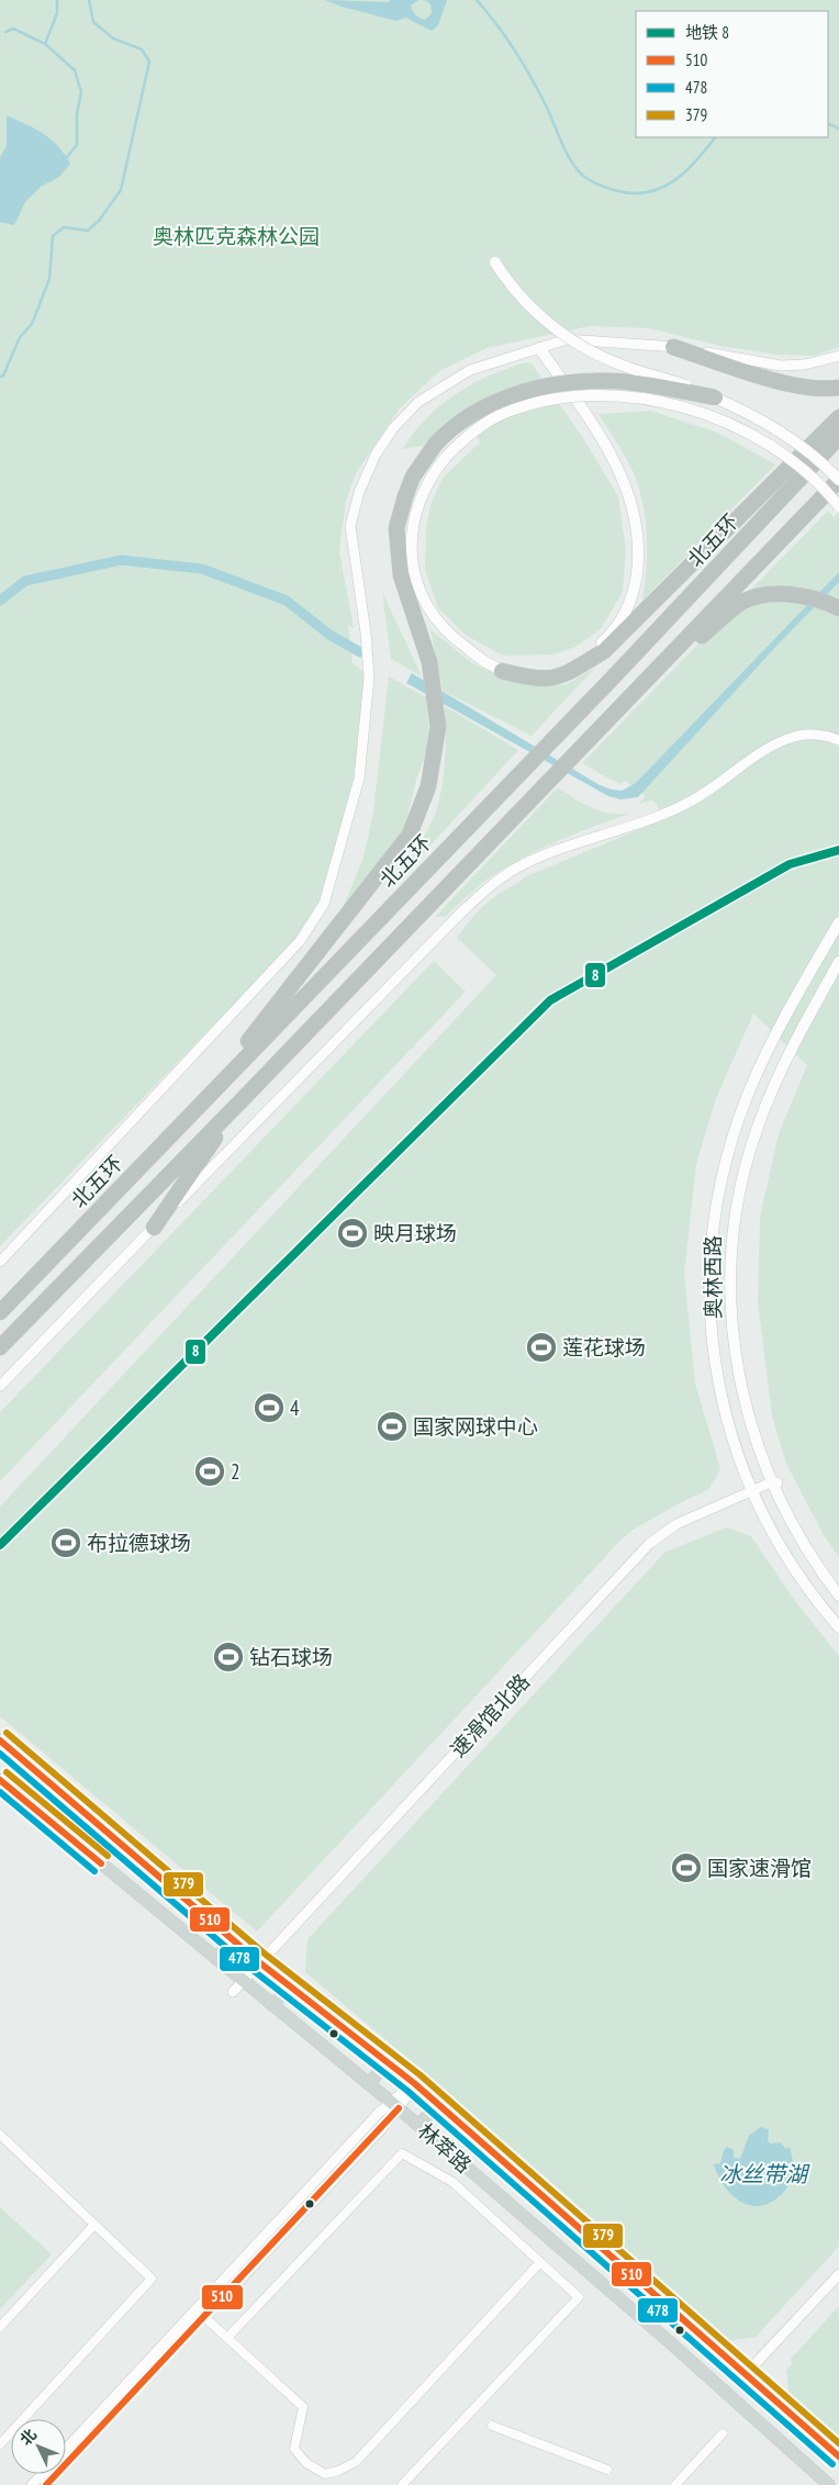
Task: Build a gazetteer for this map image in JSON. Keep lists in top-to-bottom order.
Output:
{
  "streets": {
    "highway": ["北五环"],
    "main road": ["奥林西路", "林萃路"],
    "street": ["速滑馆北路"]
  },
  "crossings": [
    ["奥林西路", "速滑馆北路"],
    ["速滑馆北路", "林萃路"]
  ],
  "water": ["冰丝带湖"],
  "parks": ["奥林匹克森林公园"],
  "places": {
    "sports": [
      "映月球场",
      "莲花球场",
      "4",
      "国家网球中心",
      "2",
      "布拉德球场",
      "钻石球场",
      "国家速滑馆"
    ]
  },
  "lines": [
    "metro line 8",
    "transit line 379",
    "transit line 510",
    "transit line 478"
  ],
  "legend": [
    "地铁 8",
    "510",
    "478",
    "379"
  ],
  "north": "top left"
}
